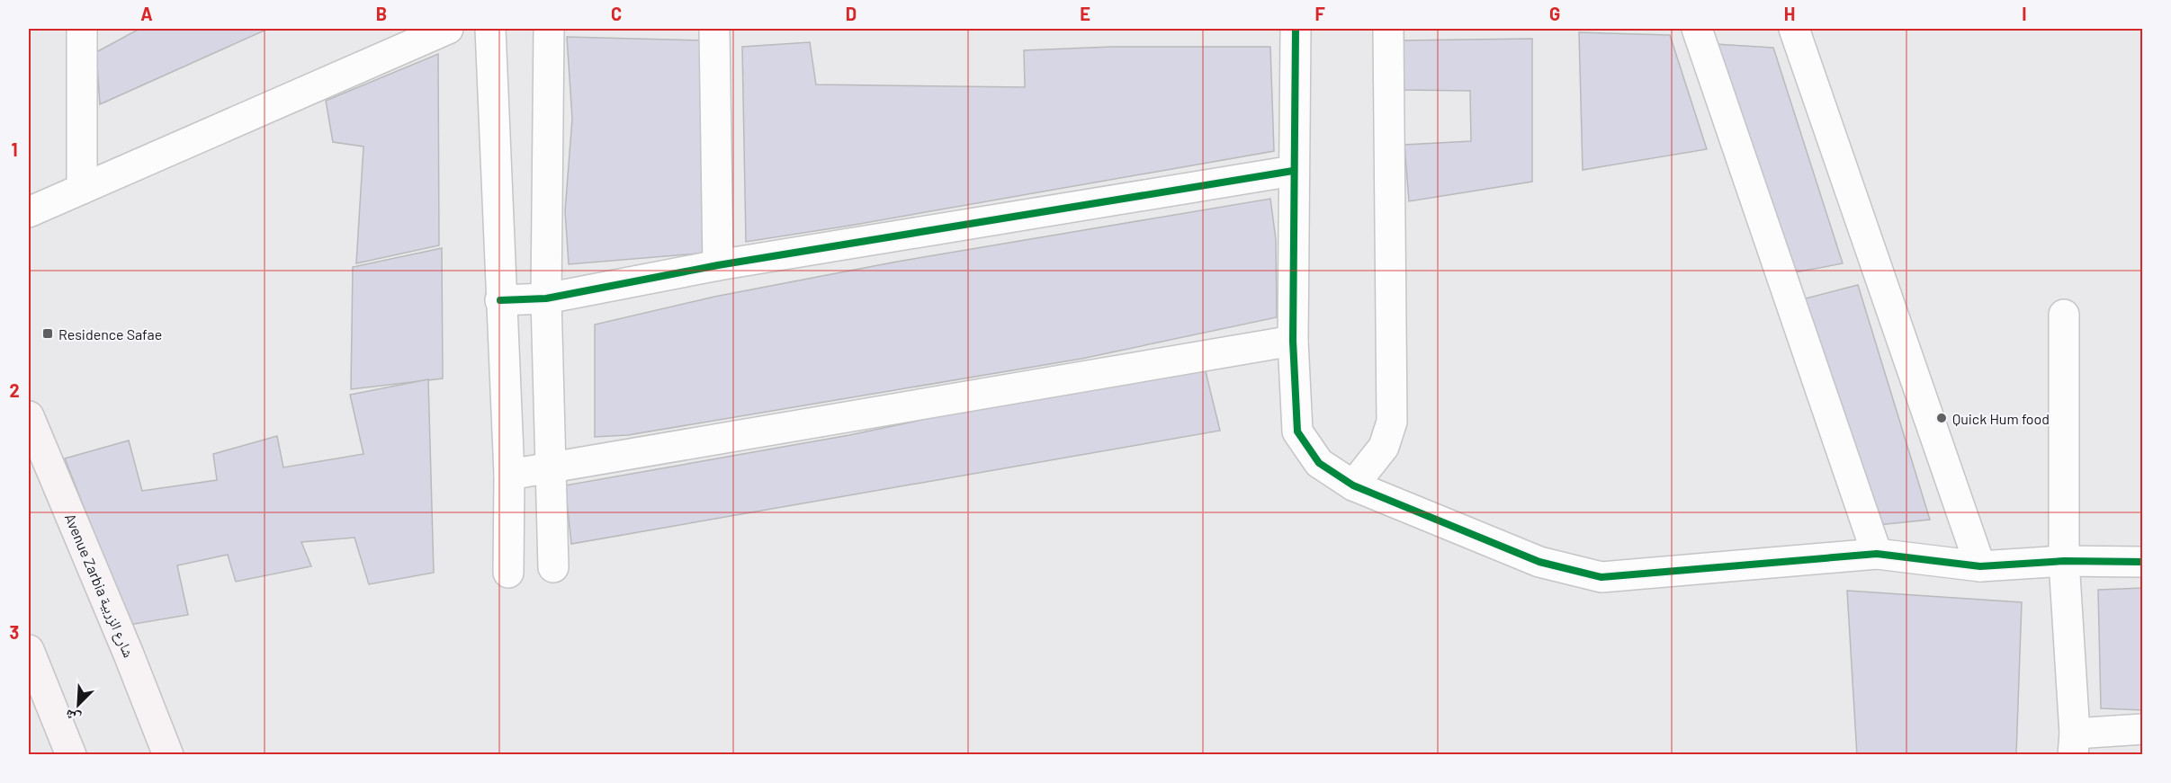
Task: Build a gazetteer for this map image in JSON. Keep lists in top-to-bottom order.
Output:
{
  "streets": {
    "main road": ["Avenue Zarbia شارع الزربية"]
  },
  "places": {
    "transit": ["Residence Safae"],
    "other": ["Quick Hum food"]
  },
  "north": "bottom left",
  "grid": {
    "columns": [
      "A",
      "B",
      "C",
      "D",
      "E",
      "F",
      "G",
      "H",
      "I"
    ],
    "rows": ["1", "2", "3"]
  }
}
